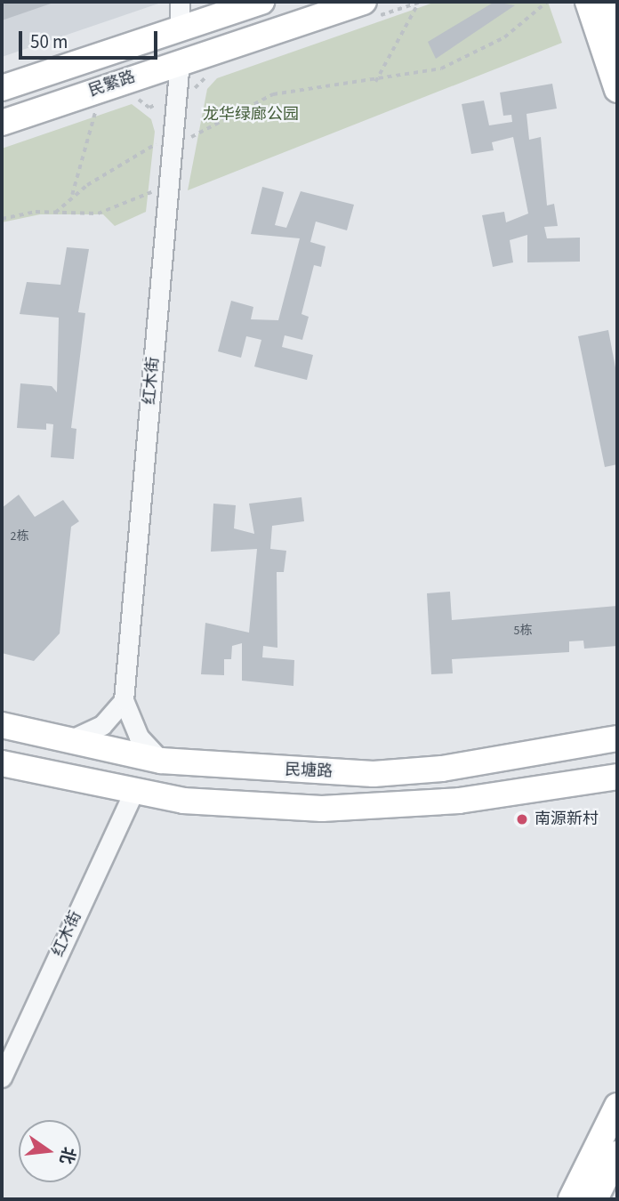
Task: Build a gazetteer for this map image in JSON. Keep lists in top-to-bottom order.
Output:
{
  "streets": {
    "main road": ["民繁路", "民塘路"],
    "street": ["红木街"]
  },
  "crossings": [
    ["民繁路", "红木街"],
    ["红木街", "民塘路"]
  ],
  "parks": ["龙华绿廊公园"],
  "places": ["南源新村"],
  "house_numbers": ["2栋", "5栋"],
  "scale_bar": "50 m",
  "north": "right"
}
